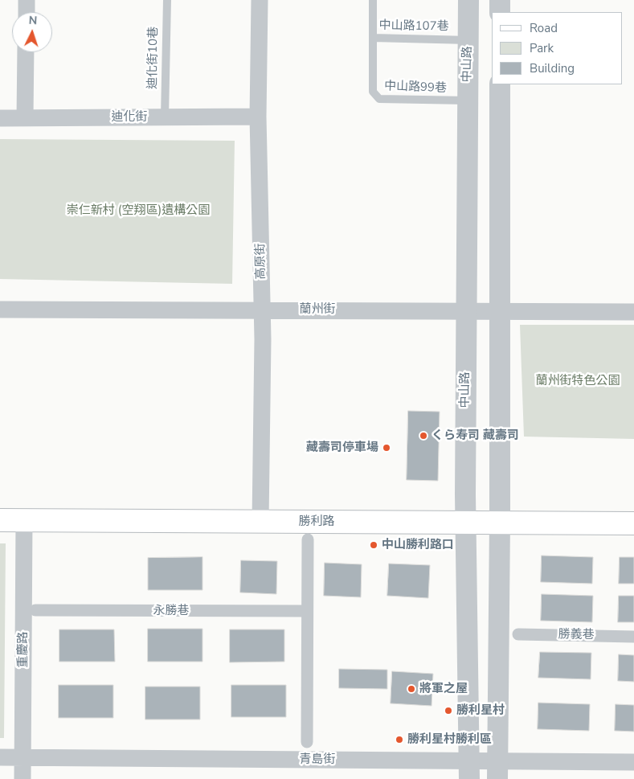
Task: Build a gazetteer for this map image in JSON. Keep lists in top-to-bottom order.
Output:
{
  "streets": {
    "main road": ["勝利路"],
    "street": [
      "中山路",
      "迪化街",
      "高原街",
      "蘭州街",
      "永勝巷",
      "勝義巷",
      "重慶路",
      "青島街"
    ],
    "lane": ["中山路107巷", "迪化街10巷", "中山路99巷"]
  },
  "crossings": [
    ["中山路107巷", "中山路"],
    ["中山路107巷", "中山路99巷"],
    ["迪化街10巷", "迪化街"],
    ["中山路", "中山路99巷"],
    ["中山路", "蘭州街"],
    ["中山路", "勝利路"],
    ["中山路", "青島街"],
    ["迪化街", "高原街"],
    ["高原街", "蘭州街"],
    ["高原街", "勝利路"],
    ["勝利路", "重慶路"],
    ["重慶路", "青島街"]
  ],
  "parks": ["崇仁新村 (空翔區)遺構公園", "蘭州街特色公園"],
  "places": [
    "くら寿司 藏壽司",
    "藏壽司停車場",
    "中山勝利路口",
    "將軍之屋",
    "勝利星村",
    "勝利星村勝利區"
  ],
  "legend": ["Road", "Park", "Building"],
  "north": "top"
}
